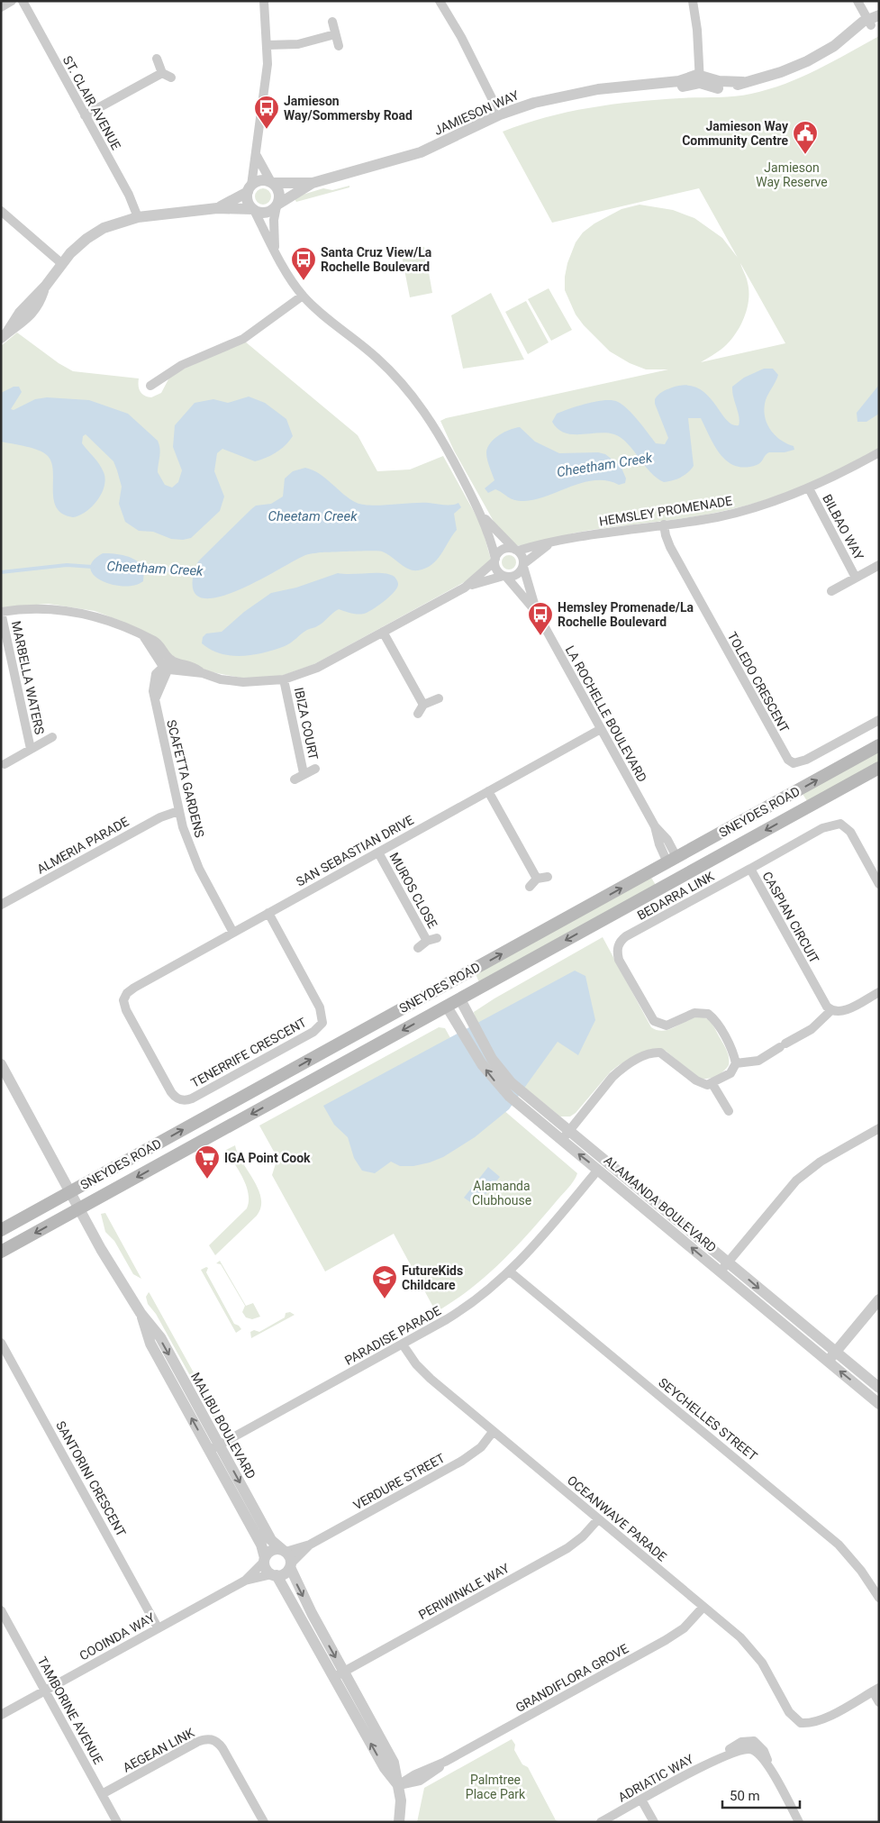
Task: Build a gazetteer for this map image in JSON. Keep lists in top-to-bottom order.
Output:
{
  "streets": {
    "main road": ["SNEYDES ROAD"],
    "street": [
      "ST. CLAIR AVENUE",
      "JAMIESON WAY",
      "HEMSLEY PROMENADE",
      "BILBAO WAY",
      "MARBELLA WATERS",
      "TOLEDO CRESCENT",
      "LA ROCHELLE BOULEVARD",
      "IBIZA COURT",
      "SCAFETTA GARDENS",
      "ALMERIA PARADE",
      "SAN SEBASTIAN DRIVE",
      "MUROS CLOSE",
      "BEDARRA LINK",
      "CASPIAN CIRCUIT",
      "TENERRIFE CRESCENT",
      "ALAMANDA BOULEVARD",
      "PARADISE PARADE",
      "SEYCHELLES STREET",
      "MALIBU BOULEVARD",
      "SANTORINI CRESCENT",
      "VERDURE STREET",
      "OCEANWAVE PARADE",
      "PERIWINKLE WAY",
      "COOINDA WAY",
      "GRANDIFLORA GROVE",
      "TAMBORINE AVENUE",
      "AEGEAN LINK",
      "ADRIATIC WAY"
    ]
  },
  "crossings": [
    ["HEMSLEY PROMENADE", "BILBAO WAY"],
    ["HEMSLEY PROMENADE", "TOLEDO CRESCENT"],
    ["HEMSLEY PROMENADE", "LA ROCHELLE BOULEVARD"],
    ["LA ROCHELLE BOULEVARD", "SNEYDES ROAD"],
    ["LA ROCHELLE BOULEVARD", "SAN SEBASTIAN DRIVE"],
    ["SCAFETTA GARDENS", "ALMERIA PARADE"],
    ["SCAFETTA GARDENS", "SAN SEBASTIAN DRIVE"],
    ["SNEYDES ROAD", "ALAMANDA BOULEVARD"],
    ["SNEYDES ROAD", "MALIBU BOULEVARD"],
    ["SAN SEBASTIAN DRIVE", "MUROS CLOSE"],
    ["SAN SEBASTIAN DRIVE", "TENERRIFE CRESCENT"],
    ["BEDARRA LINK", "CASPIAN CIRCUIT"],
    ["ALAMANDA BOULEVARD", "PARADISE PARADE"],
    ["PARADISE PARADE", "SEYCHELLES STREET"],
    ["PARADISE PARADE", "MALIBU BOULEVARD"],
    ["PARADISE PARADE", "OCEANWAVE PARADE"],
    ["MALIBU BOULEVARD", "VERDURE STREET"],
    ["MALIBU BOULEVARD", "COOINDA WAY"],
    ["SANTORINI CRESCENT", "COOINDA WAY"],
    ["VERDURE STREET", "OCEANWAVE PARADE"],
    ["VERDURE STREET", "COOINDA WAY"],
    ["OCEANWAVE PARADE", "PERIWINKLE WAY"],
    ["OCEANWAVE PARADE", "GRANDIFLORA GROVE"],
    ["COOINDA WAY", "TAMBORINE AVENUE"],
    ["TAMBORINE AVENUE", "AEGEAN LINK"]
  ],
  "water": ["Cheetham Creek", "Cheetam Creek"],
  "parks": ["Jamieson Way Reserve", "Alamanda Clubhouse", "Palmtree Place Park"],
  "places": {
    "bus stop": ["Jamieson Way/Sommersby Road", "Santa Cruz View/La Rochelle Boulevard", "Hemsley Promenade/La Rochelle Boulevard"],
    "public building": ["Jamieson Way Community Centre"],
    "supermarket": ["IGA Point Cook"],
    "school or university": ["FutureKids Childcare"]
  },
  "scale_bar": "50 m"
}
